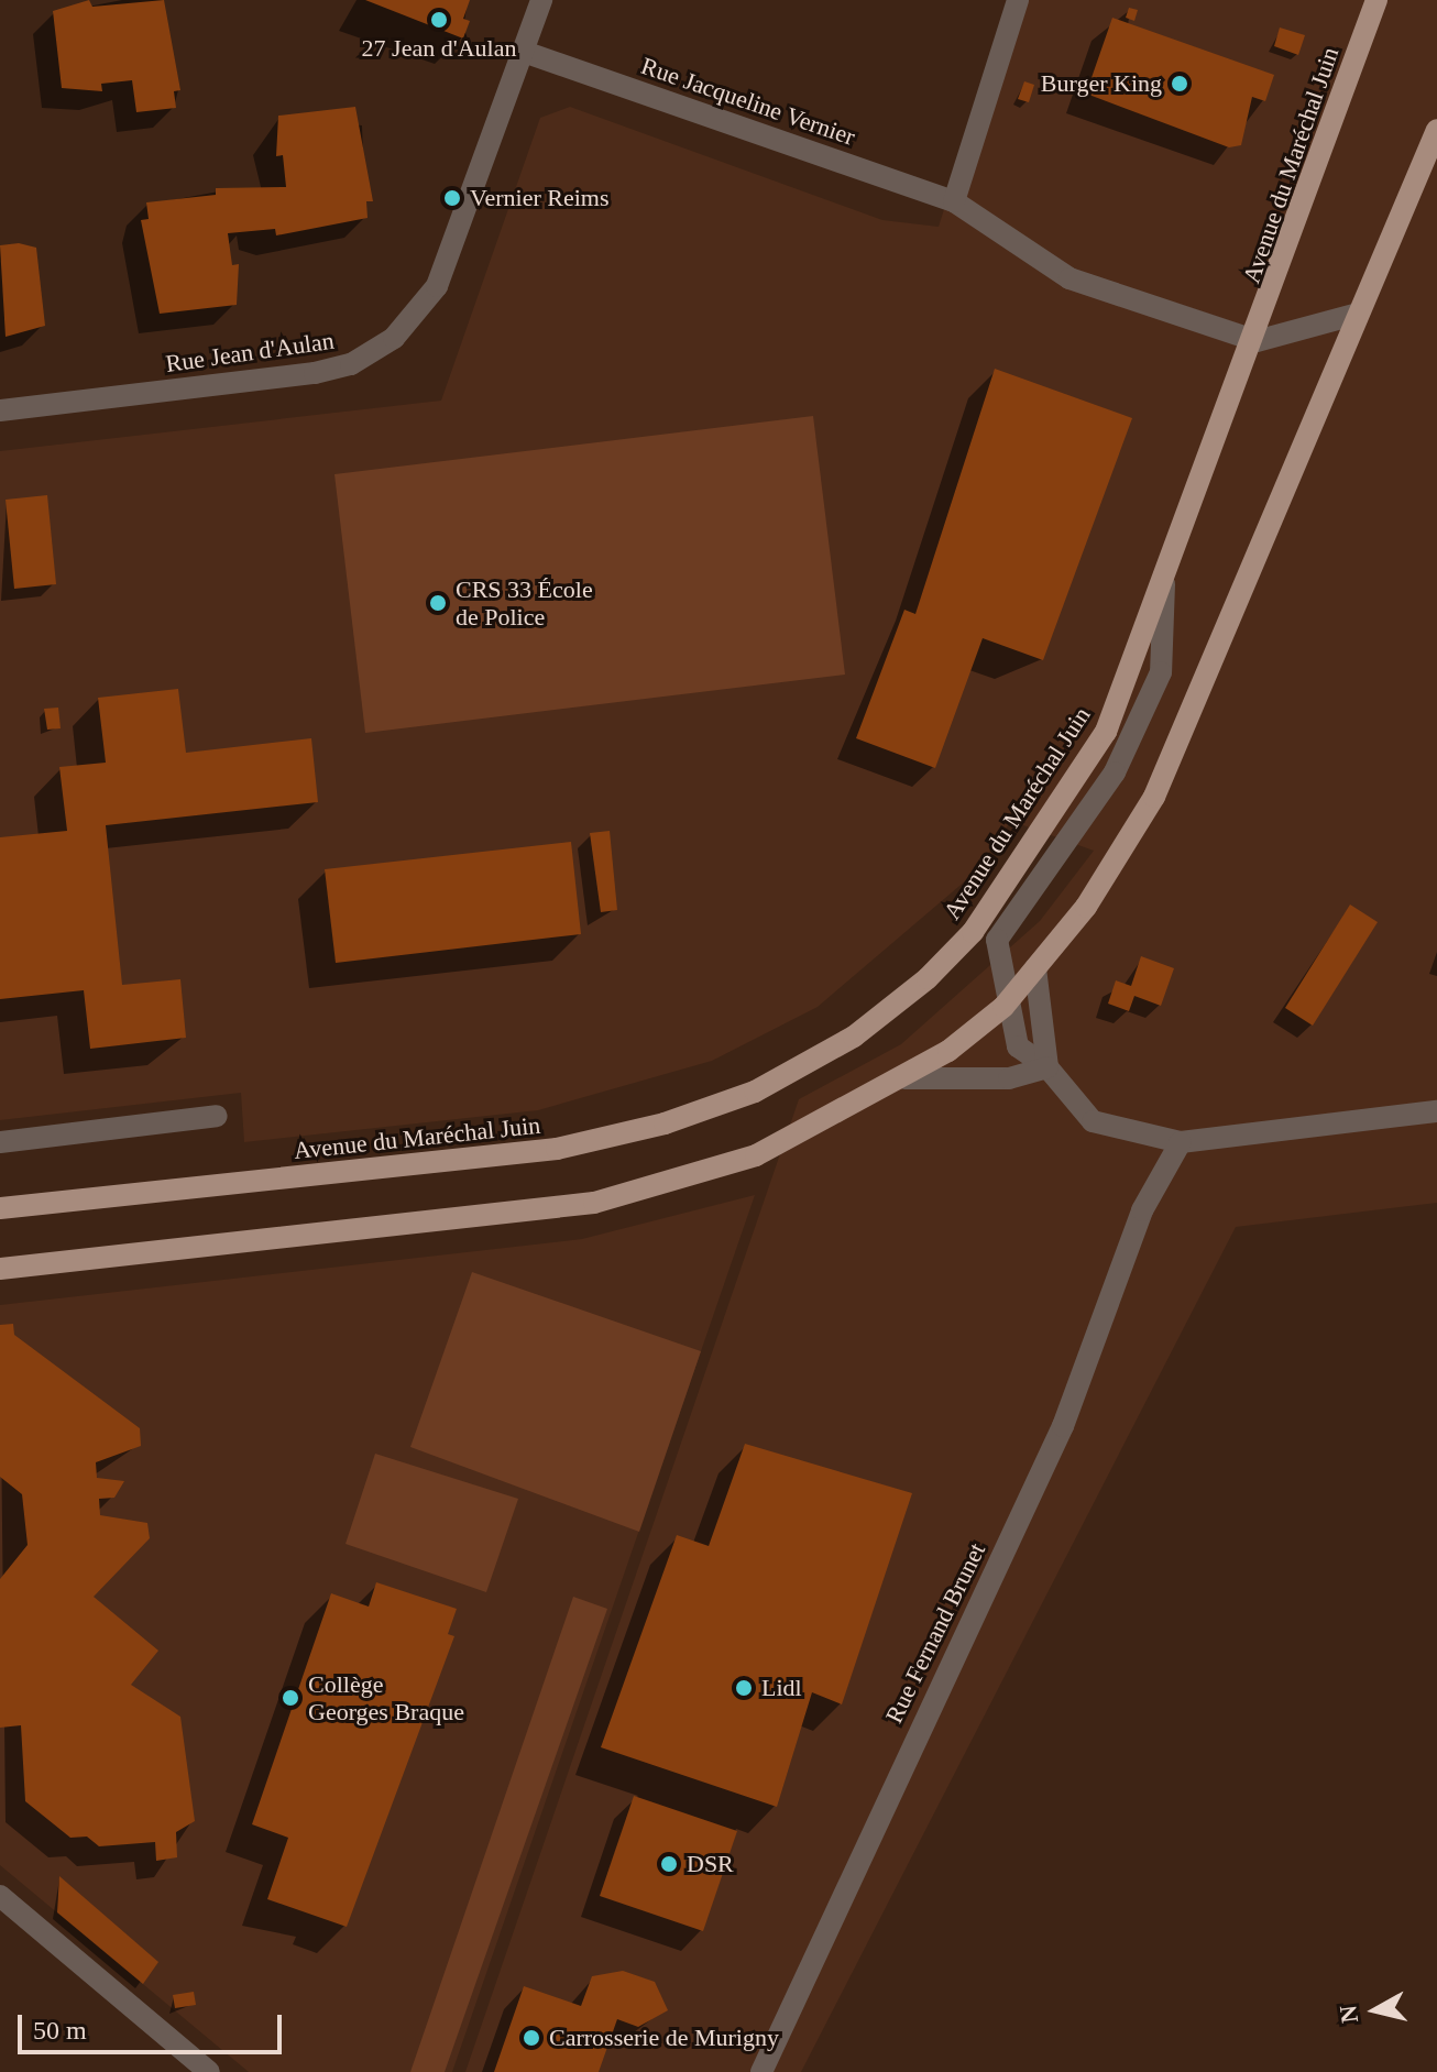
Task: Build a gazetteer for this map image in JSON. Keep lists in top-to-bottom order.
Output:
{
  "streets": {
    "main road": ["Avenue du Maréchal Juin"],
    "street": ["Rue Jacqueline Vernier", "Rue Jean d'Aulan", "Rue Fernand Brunet"]
  },
  "crossings": [
    ["Rue Jacqueline Vernier", "Avenue du Maréchal Juin"],
    ["Rue Jacqueline Vernier", "Rue Jean d'Aulan"]
  ],
  "places": [
    "27 Jean d'Aulan",
    "Burger King",
    "Vernier Reims",
    "CRS 33 École de Police",
    "Lidl",
    "Collège Georges Braque",
    "DSR",
    "Carrosserie de Murigny"
  ],
  "scale_bar": "50 m",
  "north": "left"
}
